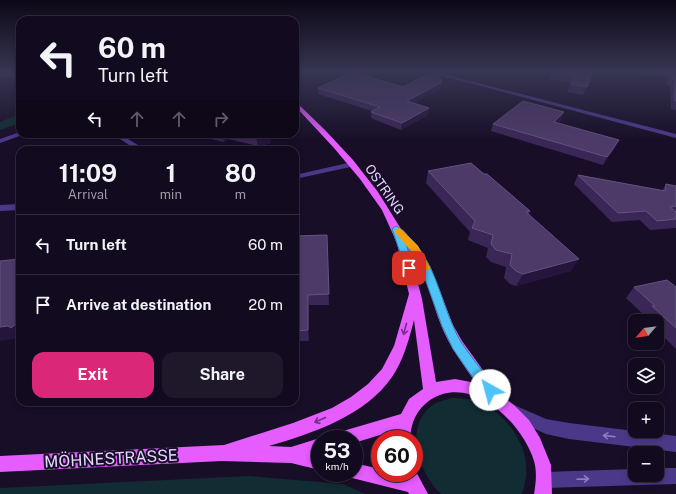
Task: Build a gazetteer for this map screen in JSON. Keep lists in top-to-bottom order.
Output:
{
  "streets": {
    "main road": ["OSTRING", "MÖHNESTRASSE"]
  },
  "north": "bottom left",
  "page": {
    "turn": ["60 m", "Turn left"],
    "eta": [
      "11:09",
      "Arrival",
      "1",
      "min",
      "80",
      "m"
    ],
    "list": [
      {
        "name": "Turn left",
        "value": "60 m"
      },
      {
        "name": "Arrive at destination",
        "value": "20 m"
      }
    ],
    "map_buttons": ["+", "−"],
    "buttons": ["Exit", "Share"],
    "speed": "53 km/h",
    "limit": "60"
  }
}
